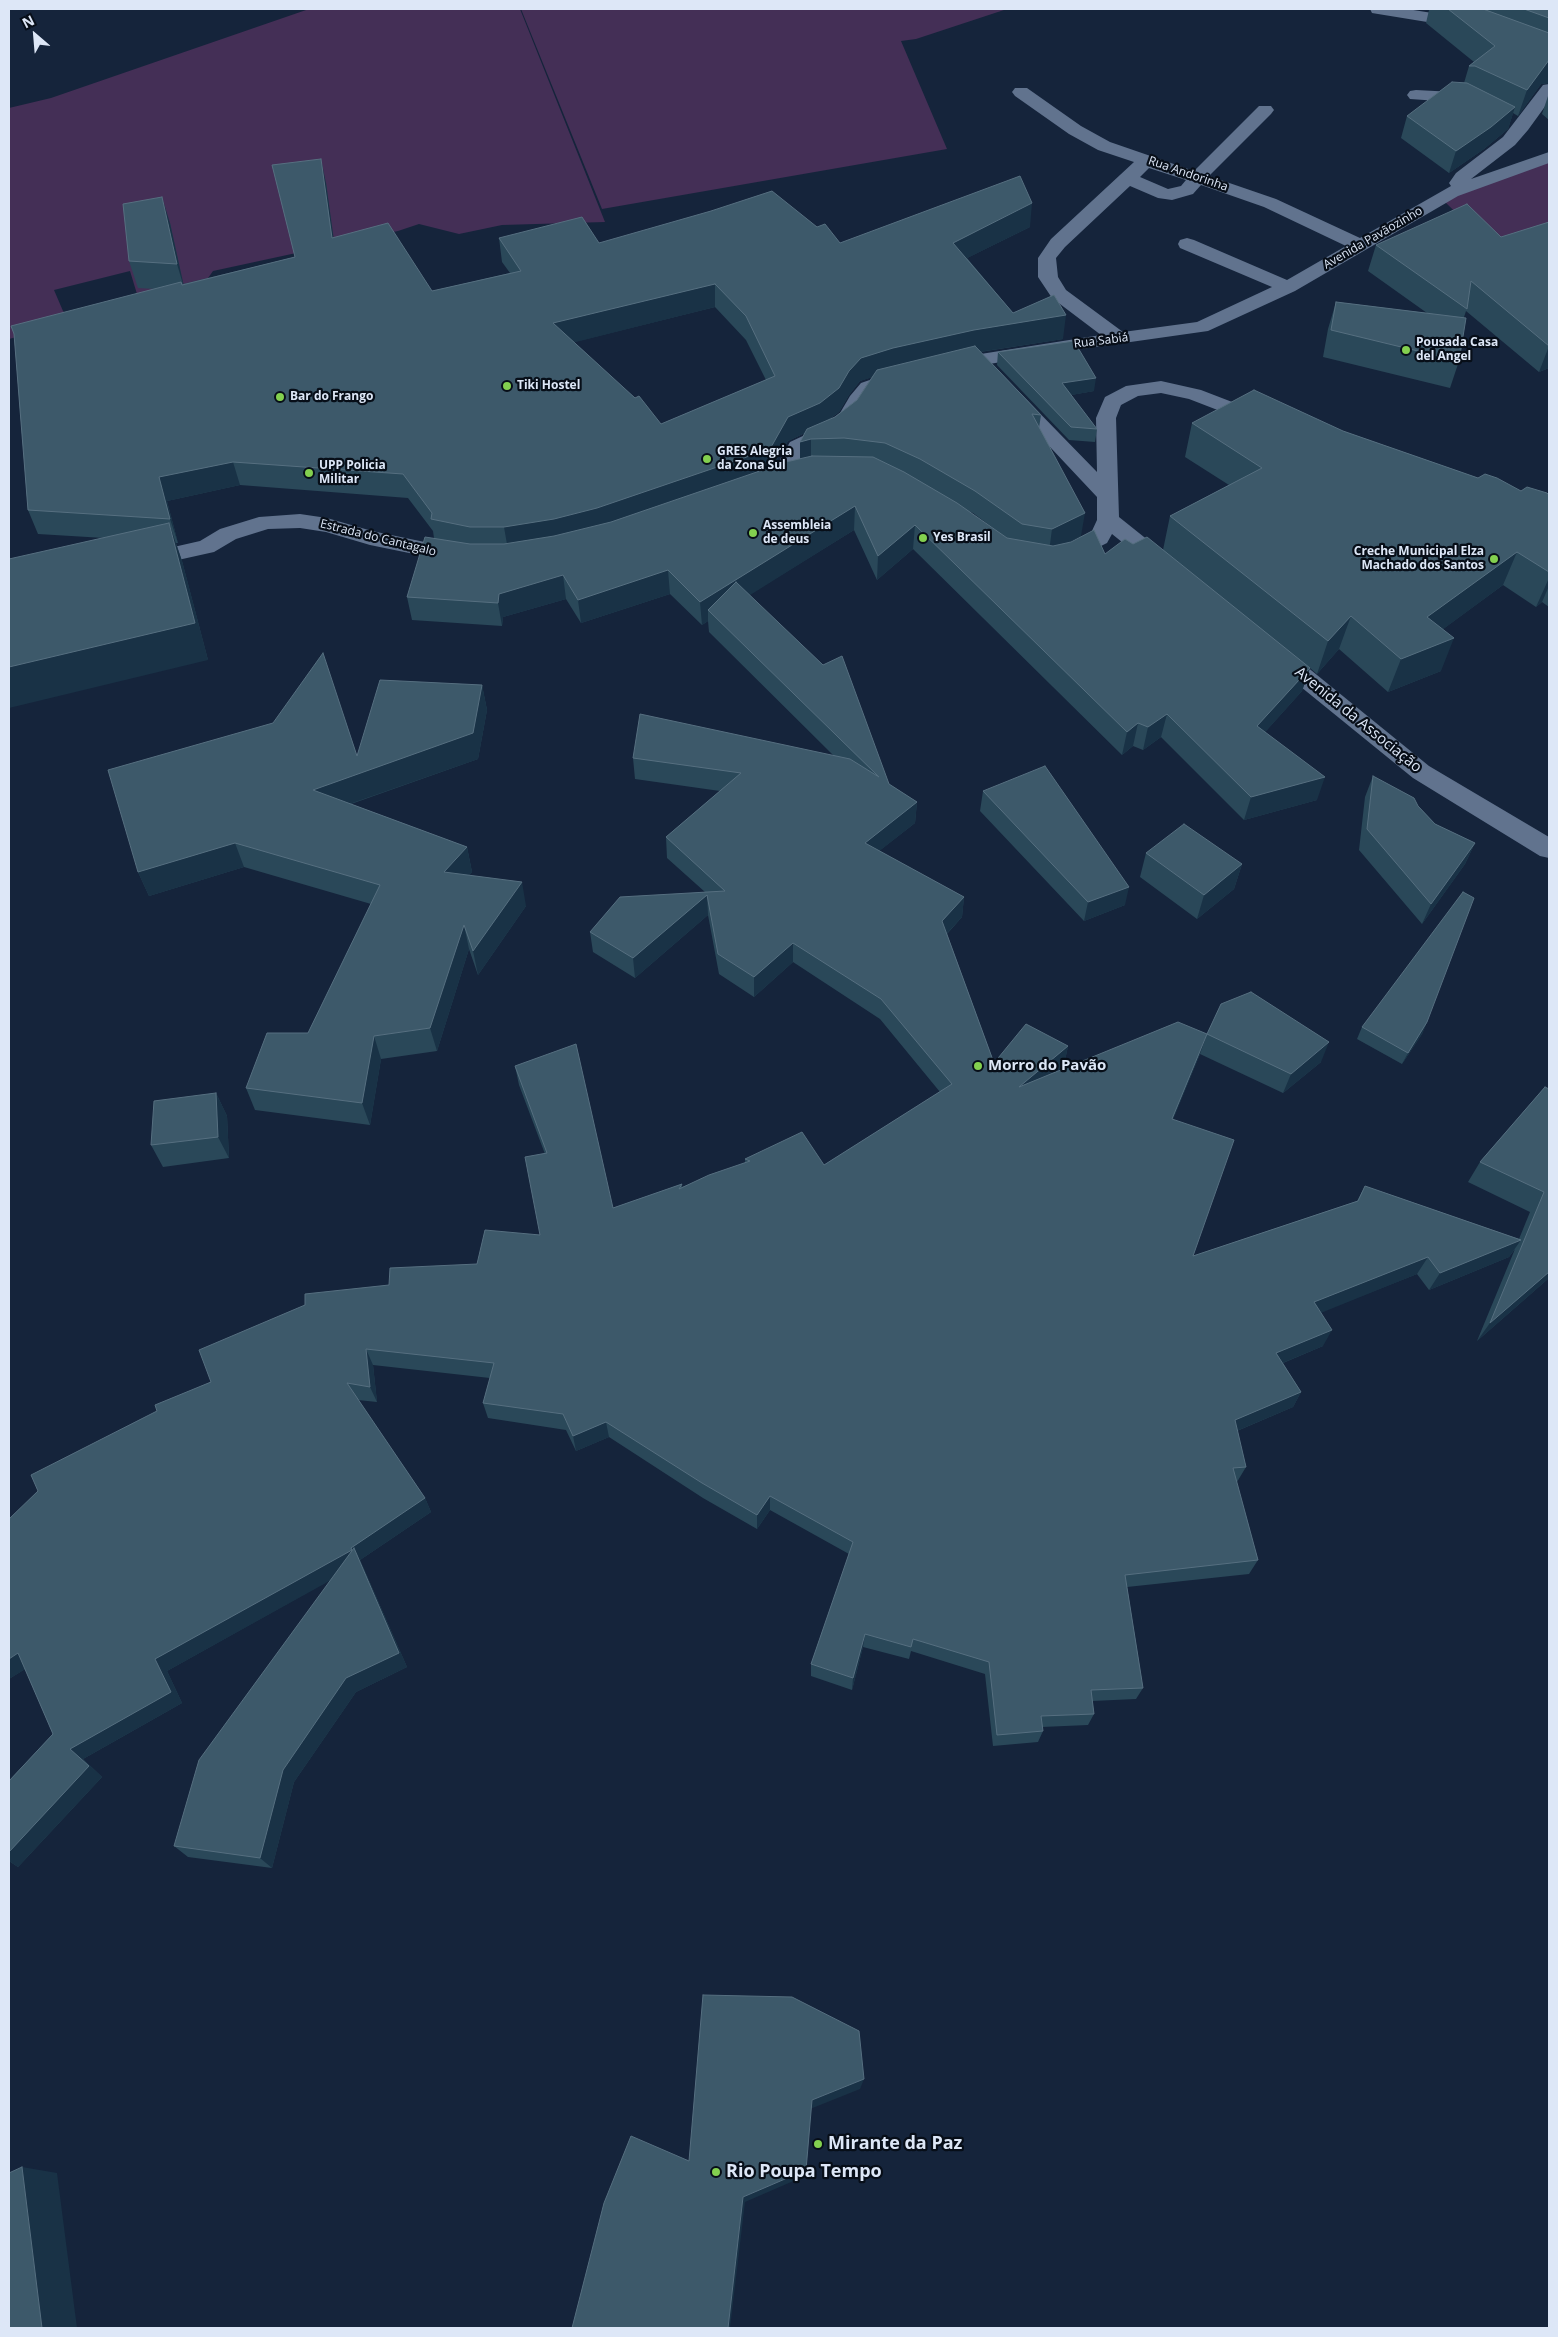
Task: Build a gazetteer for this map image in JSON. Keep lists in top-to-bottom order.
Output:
{
  "streets": {
    "street": [
      "Rua Andorinha",
      "Avenida Pavãozinho",
      "Rua Sabiá",
      "Estrada do Cantagalo",
      "Avenida da Associação"
    ]
  },
  "crossings": [
    ["Rua Andorinha", "Avenida Pavãozinho"],
    ["Avenida Pavãozinho", "Rua Sabiá"]
  ],
  "places": [
    "Pousada Casa del Angel",
    "Tiki Hostel",
    "Bar do Frango",
    "GRES Alegria da Zona Sul",
    "UPP Policia Militar",
    "Assembleia de deus",
    "Yes Brasil",
    "Creche Municipal Elza Machado dos Santos",
    "Morro do Pavão",
    "Mirante da Paz",
    "Rio Poupa Tempo"
  ],
  "north": "top left"
}
